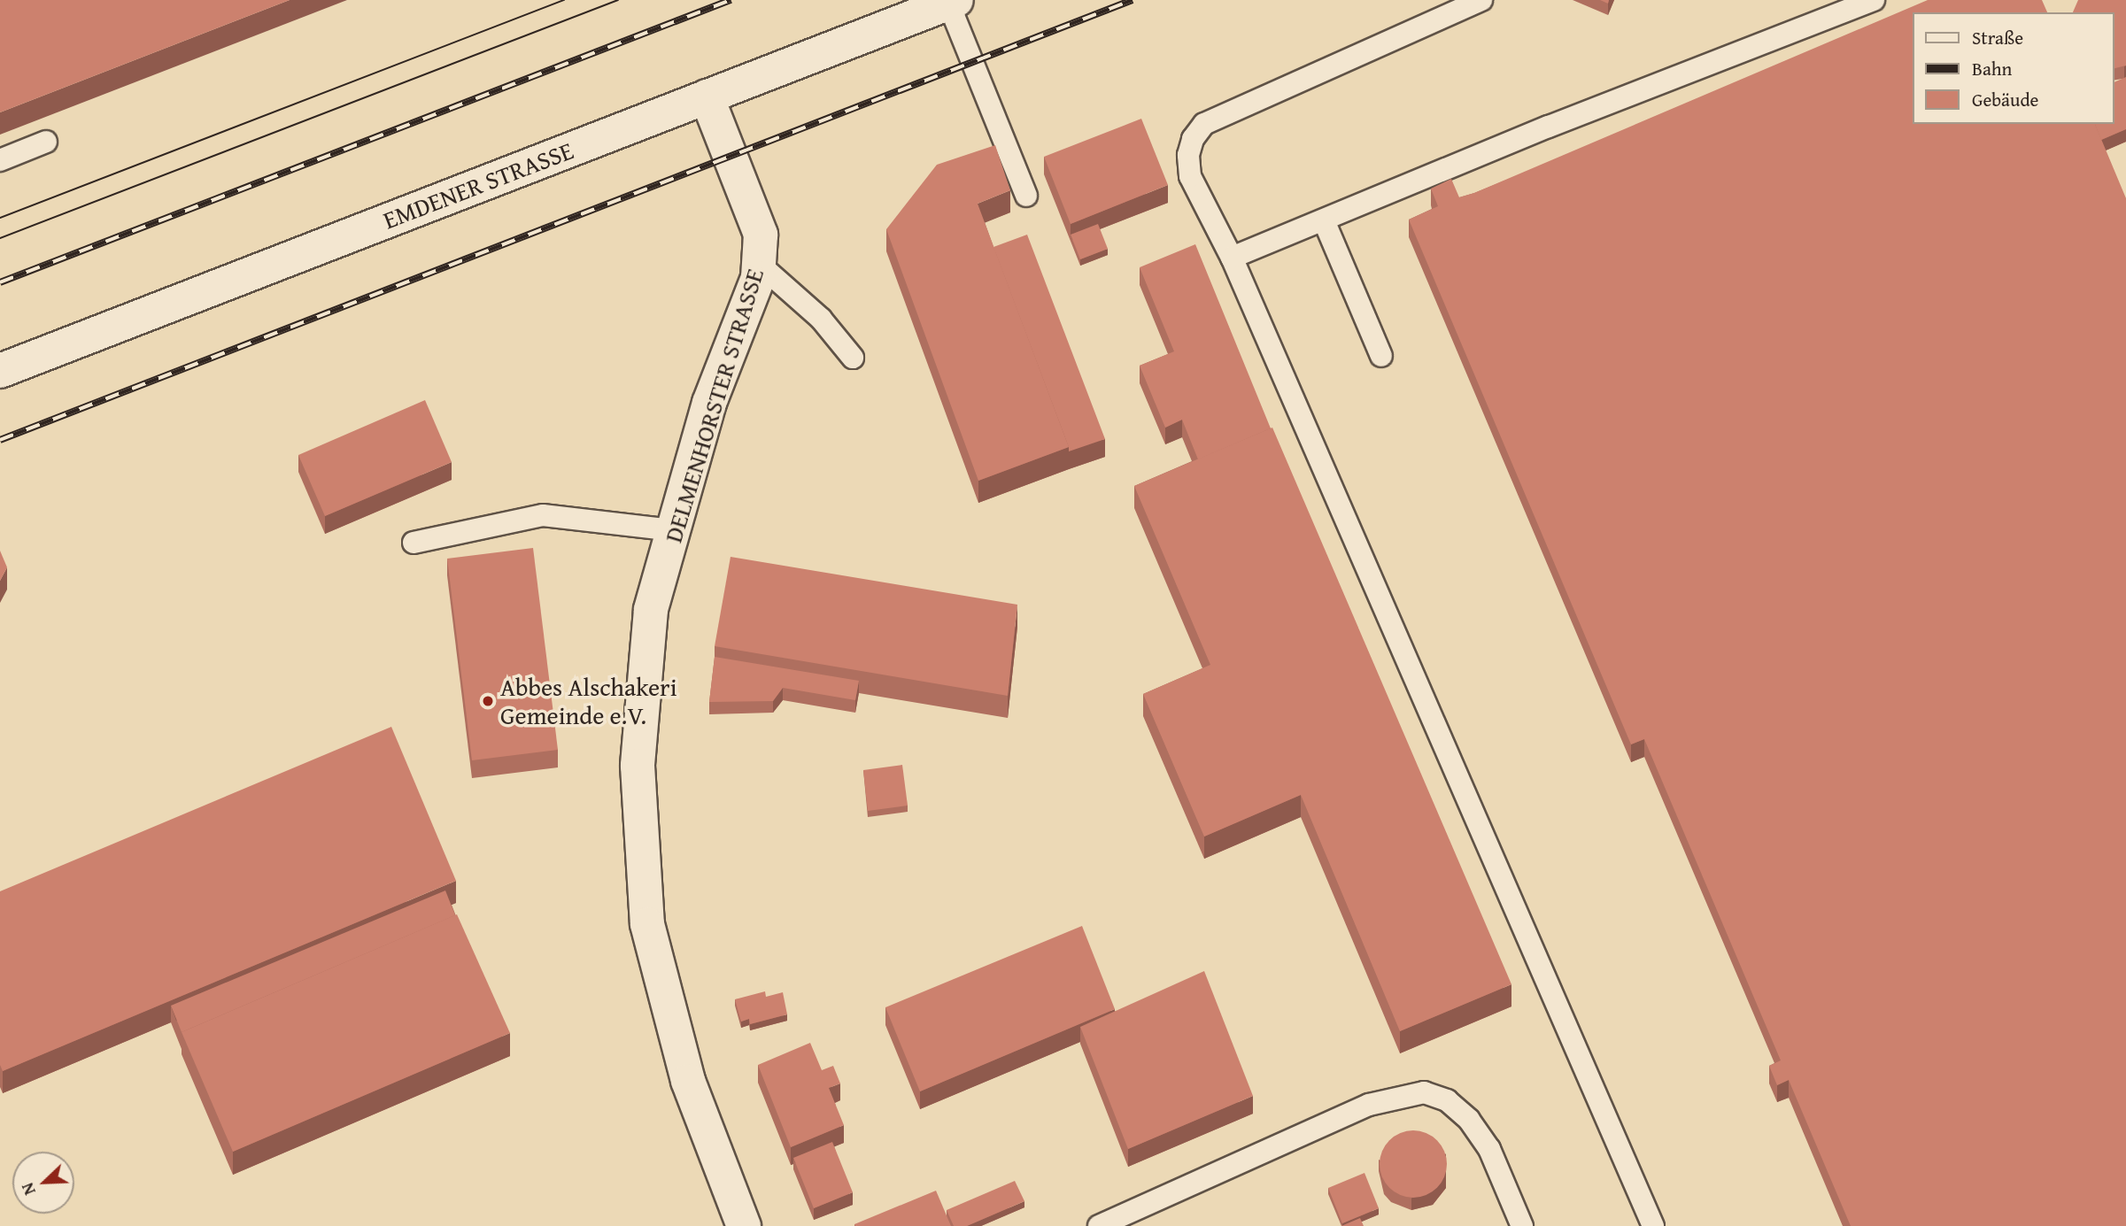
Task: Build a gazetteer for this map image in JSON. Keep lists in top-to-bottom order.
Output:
{
  "streets": {
    "street": ["EMDENER STRASSE", "DELMENHORSTER STRASSE"]
  },
  "crossings": [
    ["EMDENER STRASSE", "DELMENHORSTER STRASSE"]
  ],
  "places": ["Abbes Alschakeri Gemeinde e.V."],
  "legend": ["Straße", "Bahn", "Gebäude"],
  "north": "bottom left"
}
